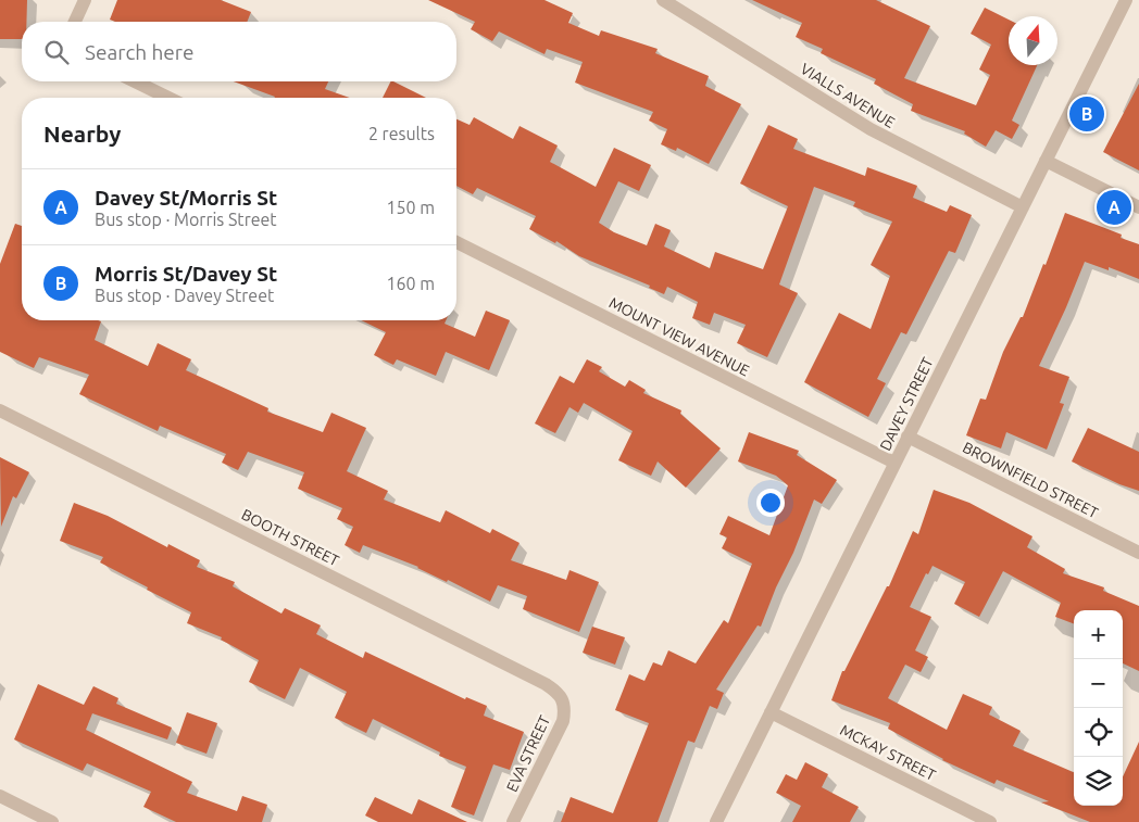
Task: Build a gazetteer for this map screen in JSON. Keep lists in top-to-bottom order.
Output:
{
  "streets": {
    "street": [
      "VIALLS AVENUE",
      "MOUNT VIEW AVENUE",
      "DAVEY STREET",
      "BROWNFIELD STREET",
      "BOOTH STREET",
      "MCKAY STREET",
      "EVA STREET"
    ]
  },
  "crossings": [
    ["VIALLS AVENUE", "DAVEY STREET"],
    ["MOUNT VIEW AVENUE", "DAVEY STREET"],
    ["DAVEY STREET", "BROWNFIELD STREET"],
    ["DAVEY STREET", "MCKAY STREET"],
    ["BOOTH STREET", "EVA STREET"]
  ],
  "north": "top",
  "page": {
    "search": "Search here",
    "pins": ["B", "A"],
    "heading": ["Nearby", "2 results"],
    "list": [
      {
        "mark": "A",
        "name": "Davey St/Morris St",
        "note": "Bus stop · Morris Street",
        "value": "150 m"
      },
      {
        "mark": "B",
        "name": "Morris St/Davey St",
        "note": "Bus stop · Davey Street",
        "value": "160 m"
      }
    ],
    "map_buttons": ["+", "−"]
  }
}
